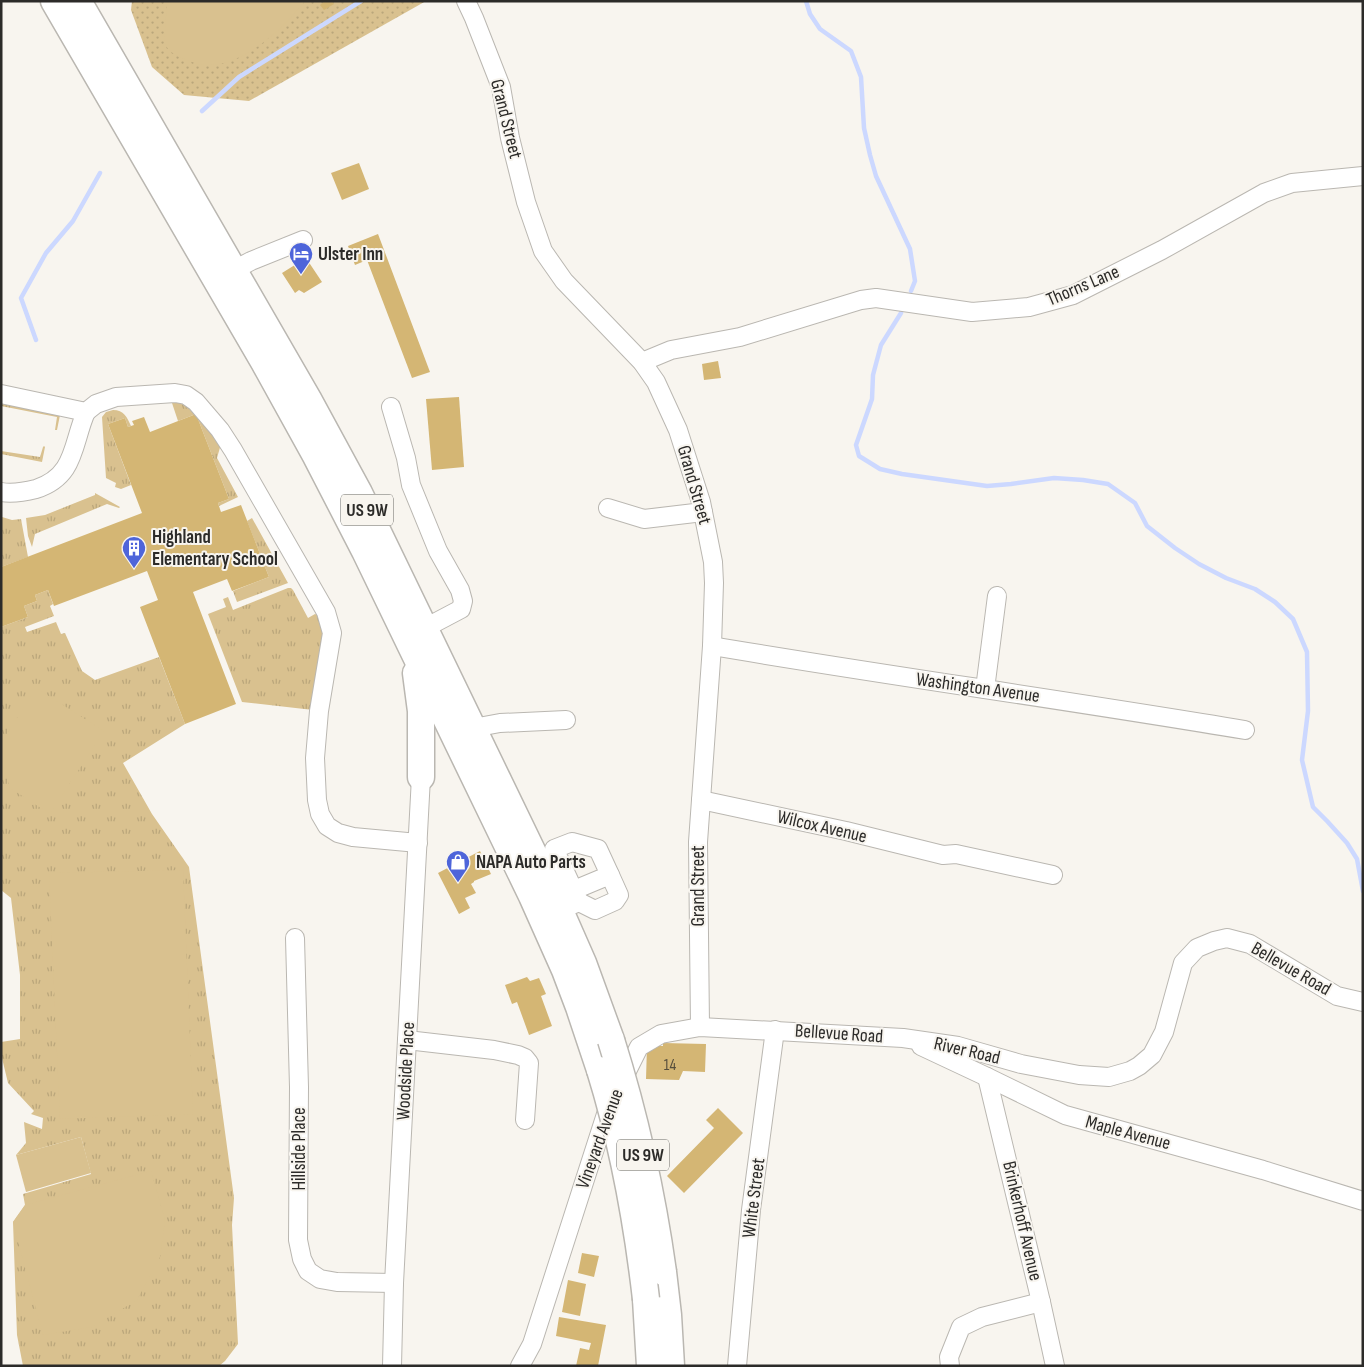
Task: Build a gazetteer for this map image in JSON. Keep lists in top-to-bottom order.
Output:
{
  "streets": {
    "highway": ["US 9W"],
    "street": [
      "Grand Street",
      "Thorns Lane",
      "Washington Avenue",
      "Wilcox Avenue",
      "Bellevue Road",
      "River Road",
      "Woodside Place",
      "Maple Avenue",
      "Vineyard Avenue",
      "Hillside Place",
      "White Street",
      "Brinkerhoff Avenue"
    ]
  },
  "crossings": [
    ["Grand Street", "Thorns Lane"],
    ["Grand Street", "Washington Avenue"],
    ["Grand Street", "Wilcox Avenue"],
    ["Grand Street", "Vineyard Avenue"],
    ["Bellevue Road", "River Road"],
    ["Bellevue Road", "Maple Avenue"],
    ["Bellevue Road", "Vineyard Avenue"],
    ["Bellevue Road", "White Street"],
    ["River Road", "Maple Avenue"],
    ["Woodside Place", "Hillside Place"],
    ["Maple Avenue", "Brinkerhoff Avenue"],
    ["Vineyard Avenue", "White Street"]
  ],
  "places": {
    "hotel": ["Ulster Inn"],
    "building": ["Highland Elementary School"],
    "shop": ["NAPA Auto Parts"]
  },
  "house_numbers": ["14"]
}
